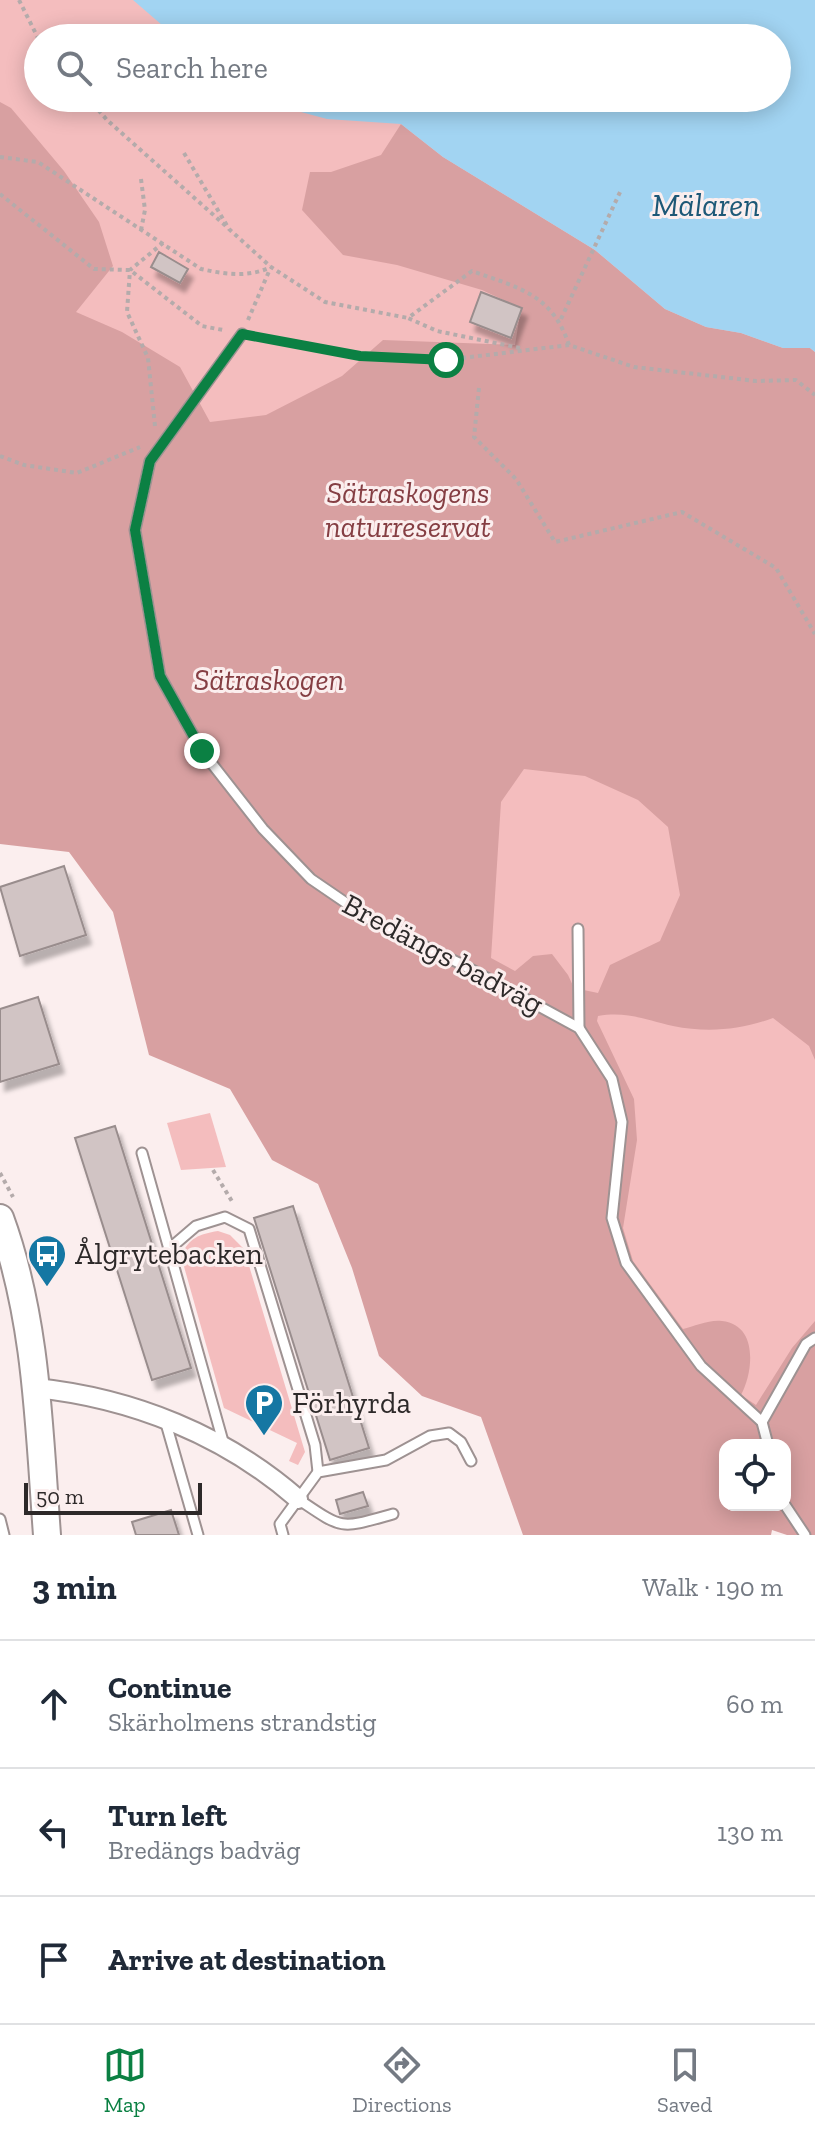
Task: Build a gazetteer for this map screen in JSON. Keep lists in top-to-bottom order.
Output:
{
  "streets": {
    "lane": ["Bredängs badväg"]
  },
  "water": ["Mälaren"],
  "parks": ["Sätraskogens naturreservat", "Sätraskogen"],
  "places": {
    "bus stop": ["Ålgrytebacken"],
    "parking": ["Förhyrda"]
  },
  "scale_bar": "50 m",
  "page": {
    "search": "Search here",
    "scale": "50 m",
    "heading": ["3 min", "Walk · 190 m"],
    "list": [
      ["Continue", "Skärholmens strandstig", "60 m"],
      ["Turn left", "Bredängs badväg", "130 m"],
      "Arrive at destination"
    ],
    "nav": ["Map", "Directions", "Saved"]
  }
}
